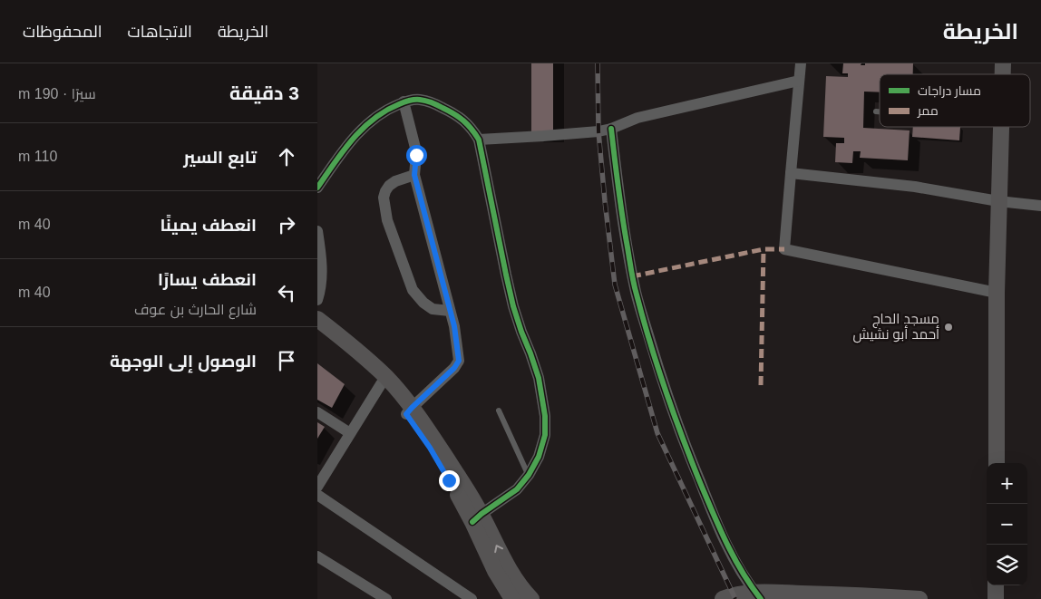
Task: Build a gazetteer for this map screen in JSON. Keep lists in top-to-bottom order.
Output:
{
  "places": ["مسجد الحاج أحمد أبو نشيش"],
  "legend": ["مسار دراجات", "ممر"],
  "page": {
    "header": "الخريطة",
    "nav": ["الخريطة", "الاتجاهات", "المحفوظات"],
    "heading": ["3 دقيقة", "سيرًا · 190 m"],
    "list": [
      ["تابع السير", "110 m"],
      ["انعطف يمينًا", "40 m"],
      ["انعطف يسارًا", "شارع الحارث بن عوف", "40 m"],
      "الوصول إلى الوجهة"
    ],
    "map_buttons": ["+", "−"]
  }
}
